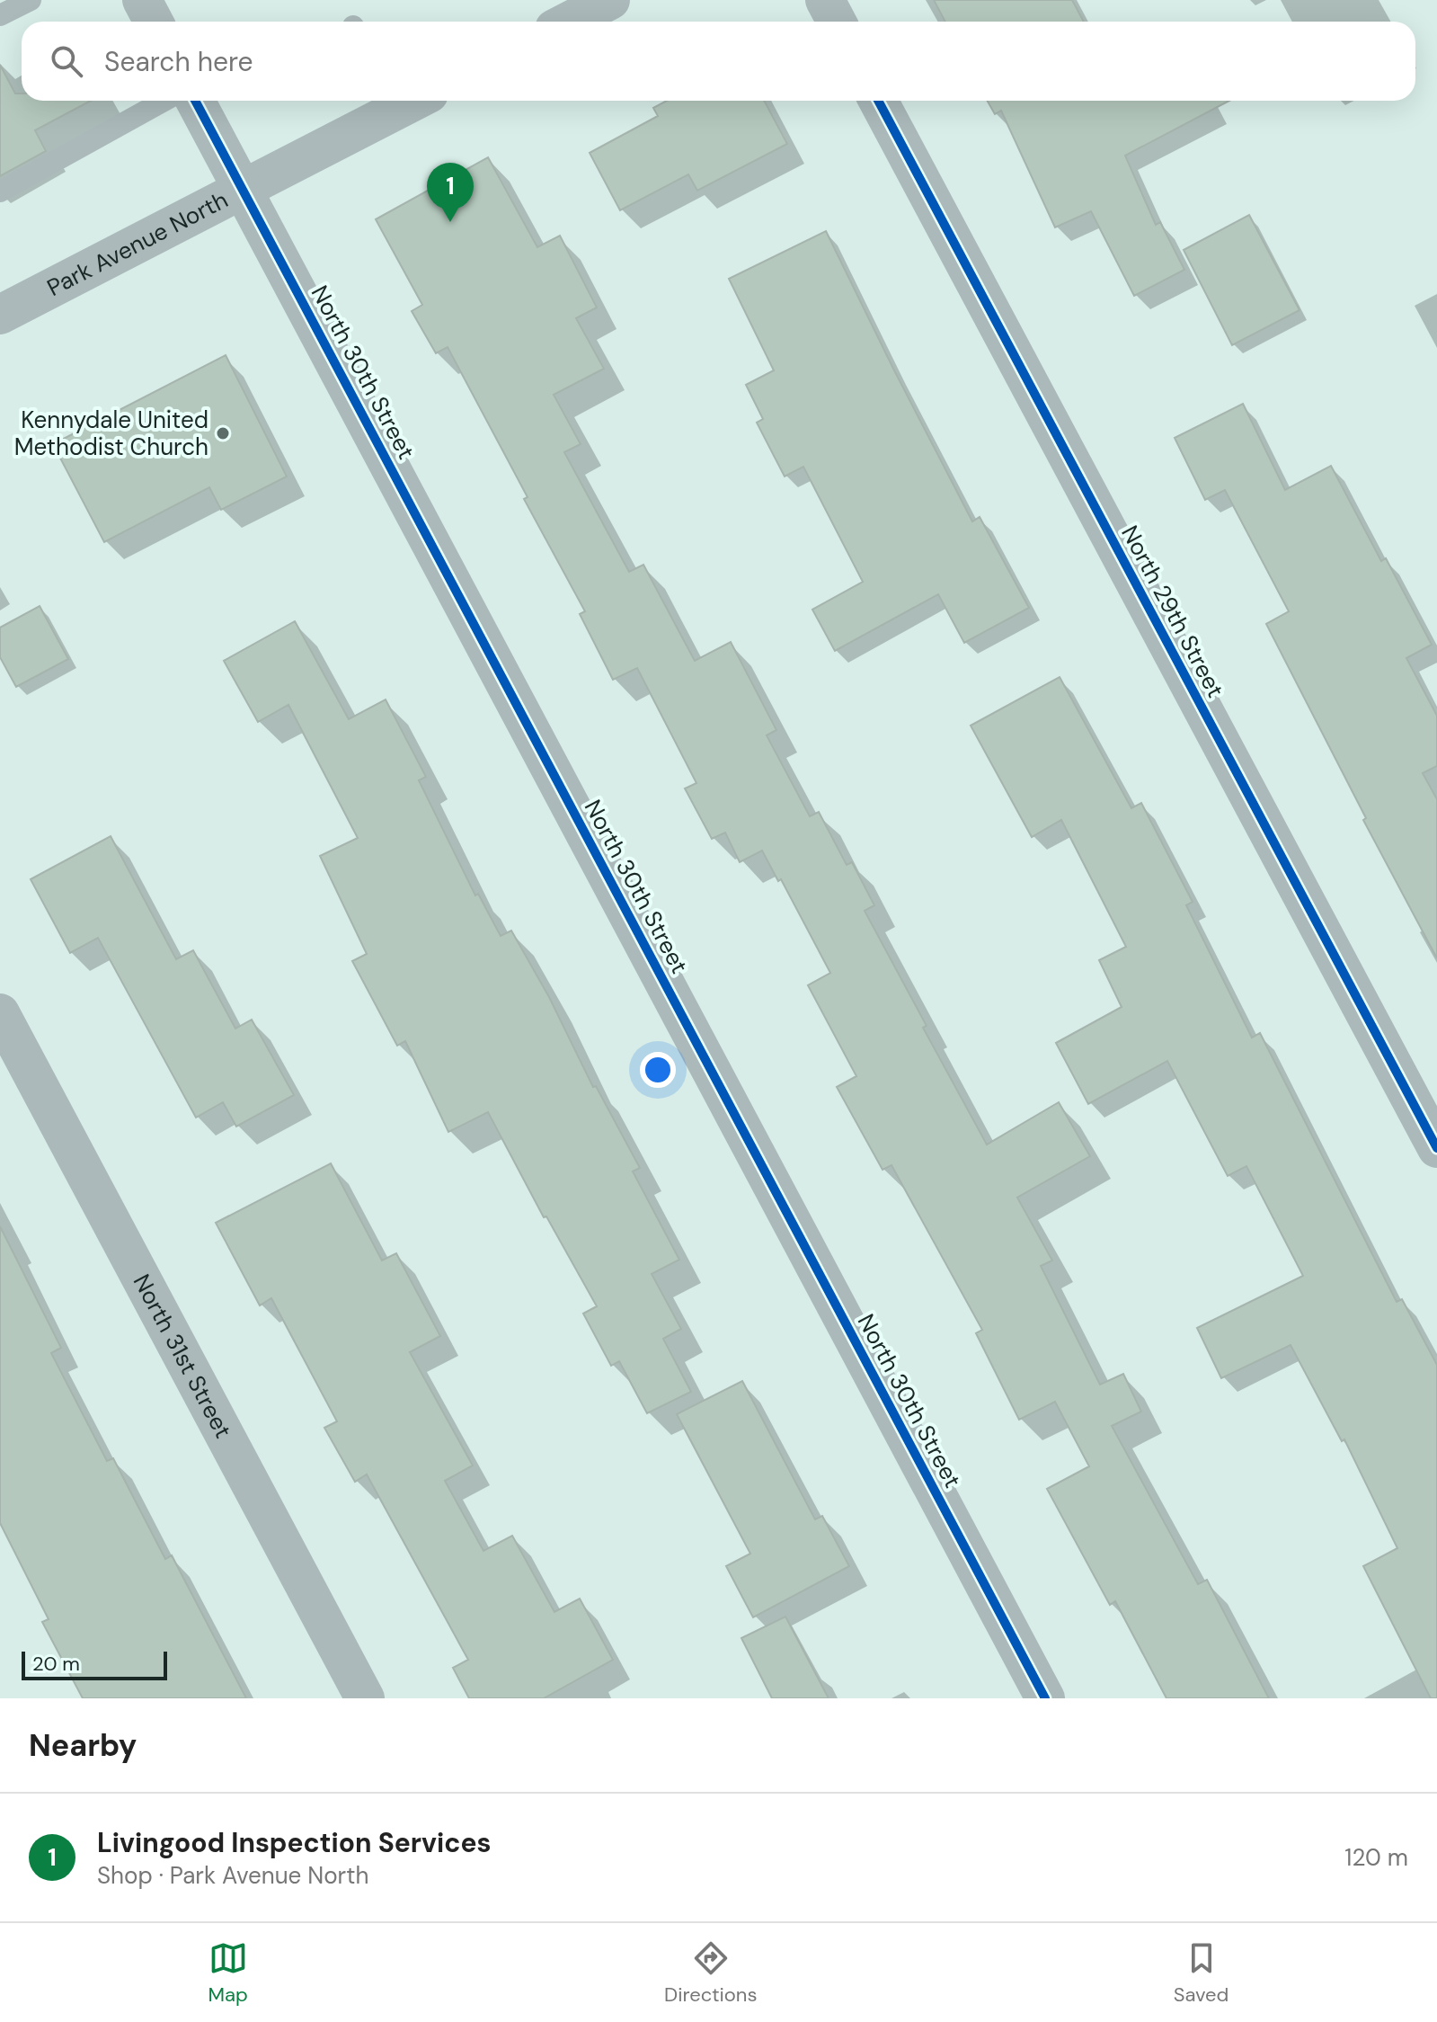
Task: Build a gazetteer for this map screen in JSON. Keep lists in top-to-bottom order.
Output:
{
  "streets": {
    "street": [
      "Park Avenue North",
      "North 30th Street",
      "North 29th Street",
      "North 31st Street"
    ]
  },
  "crossings": [
    ["Park Avenue North", "North 30th Street"]
  ],
  "places": ["Kennydale United Methodist Church"],
  "scale_bar": "20 m",
  "page": {
    "search": "Search here",
    "pins": "1",
    "scale": "20 m",
    "heading": "Nearby",
    "list": [
      {
        "mark": "1",
        "name": "Livingood Inspection Services",
        "note": "Shop · Park Avenue North",
        "value": "120 m"
      }
    ],
    "nav": ["Map", "Directions", "Saved"]
  }
}
